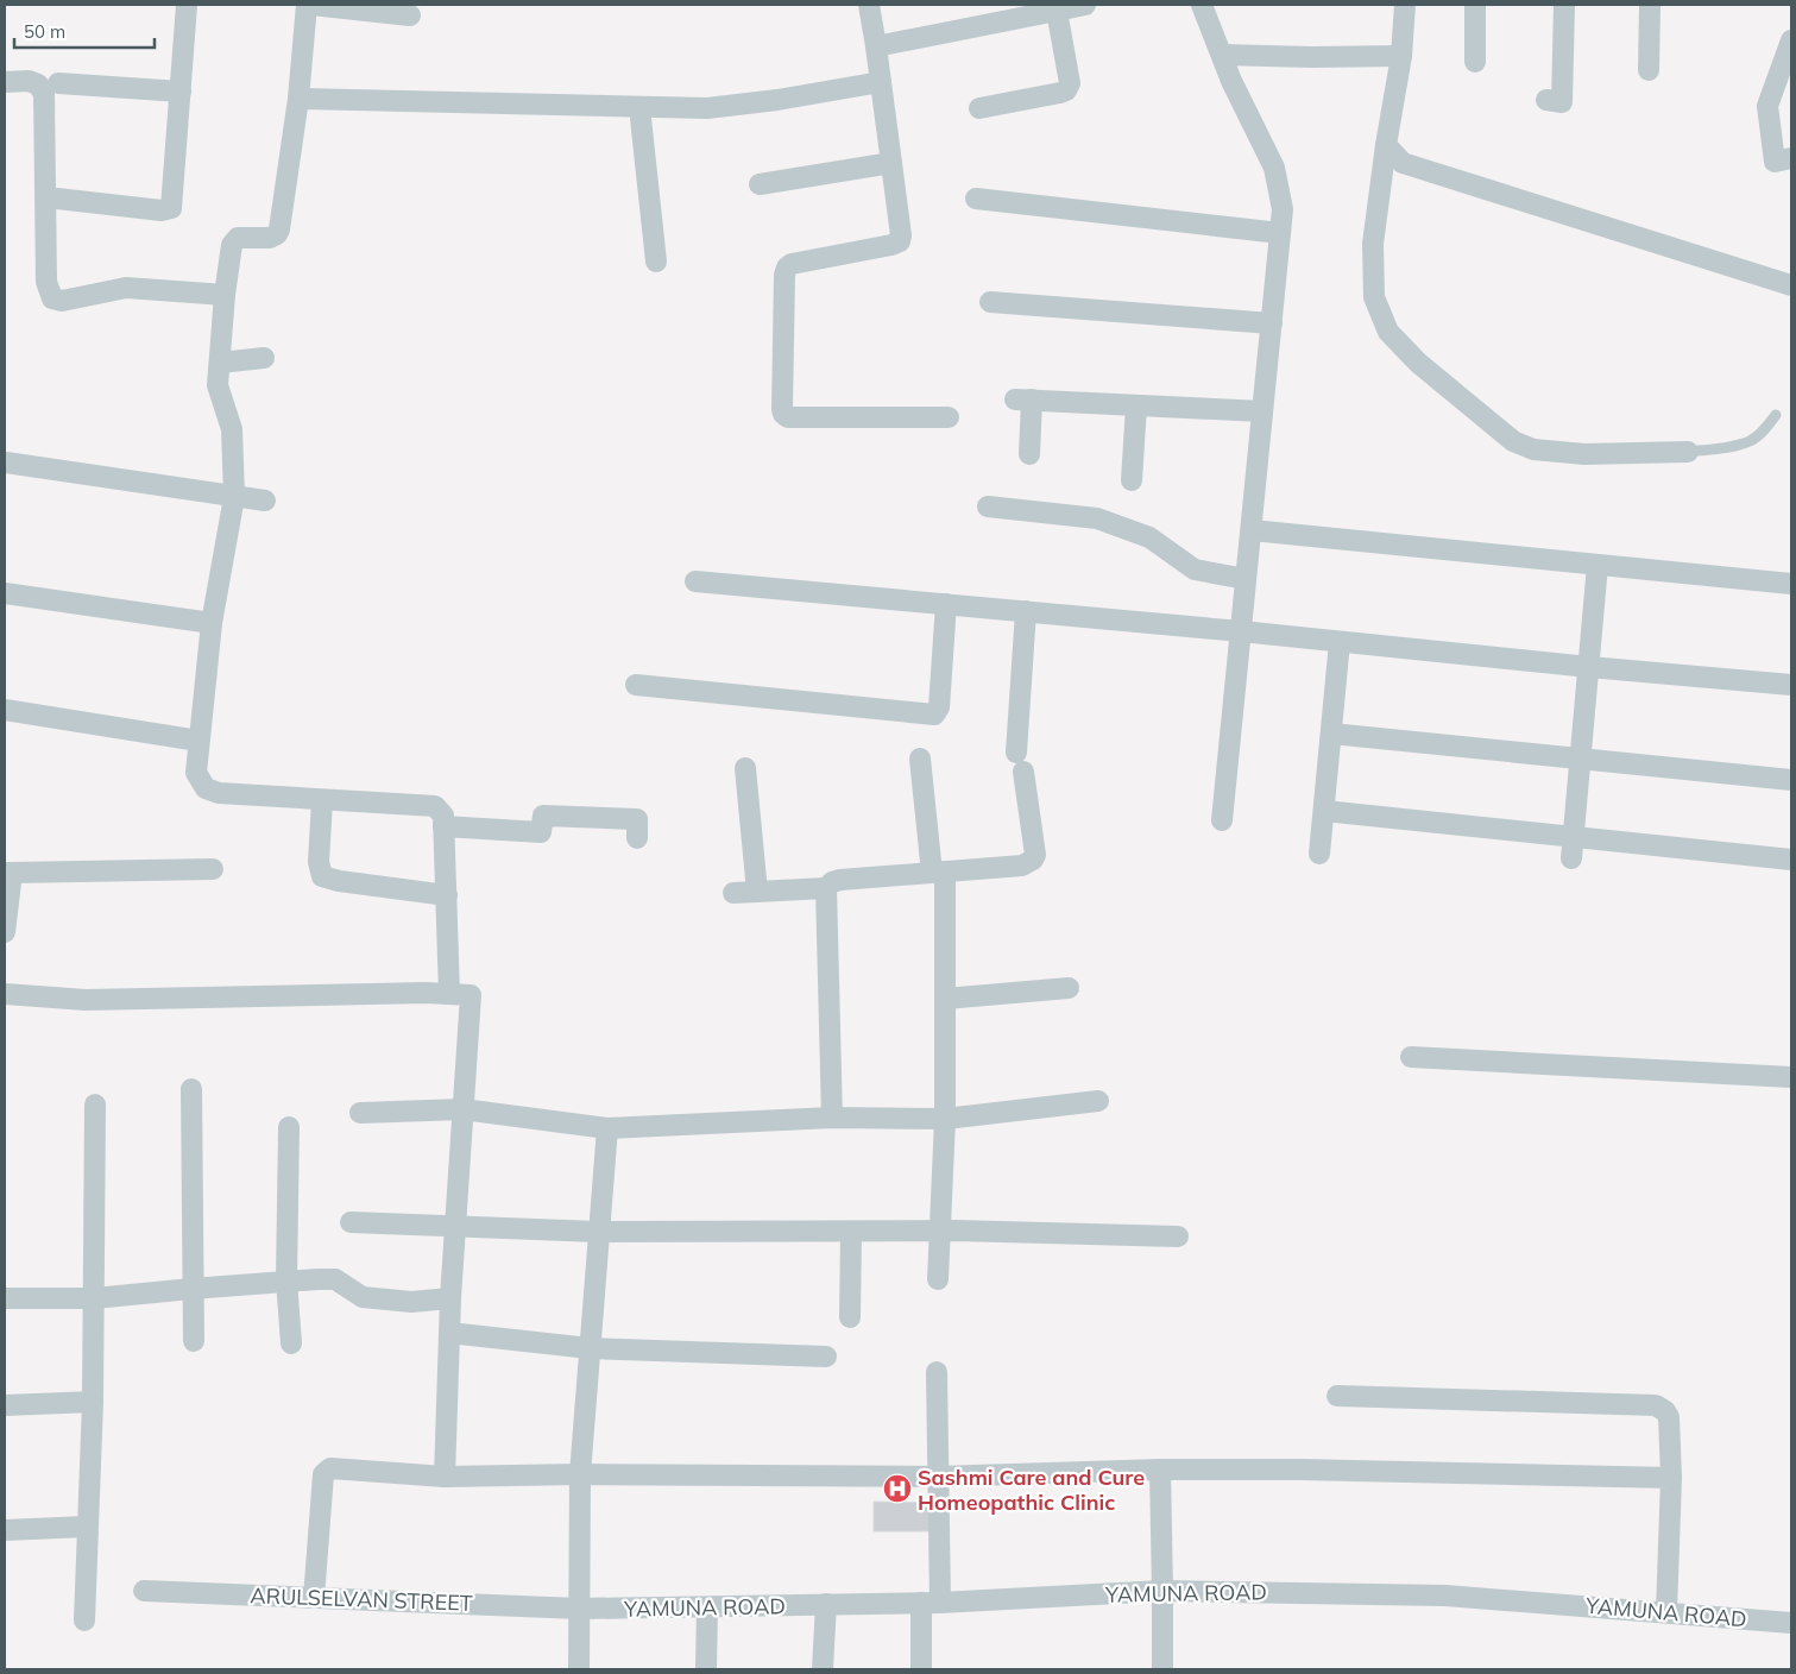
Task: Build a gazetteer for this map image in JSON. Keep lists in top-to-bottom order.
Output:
{
  "streets": {
    "street": ["YAMUNA ROAD", "ARULSELVAN STREET"]
  },
  "crossings": [
    ["YAMUNA ROAD", "ARULSELVAN STREET"]
  ],
  "places": {
    "hospital": ["Sashmi Care and Cure Homeopathic Clinic"]
  },
  "scale_bar": "50 m"
}
